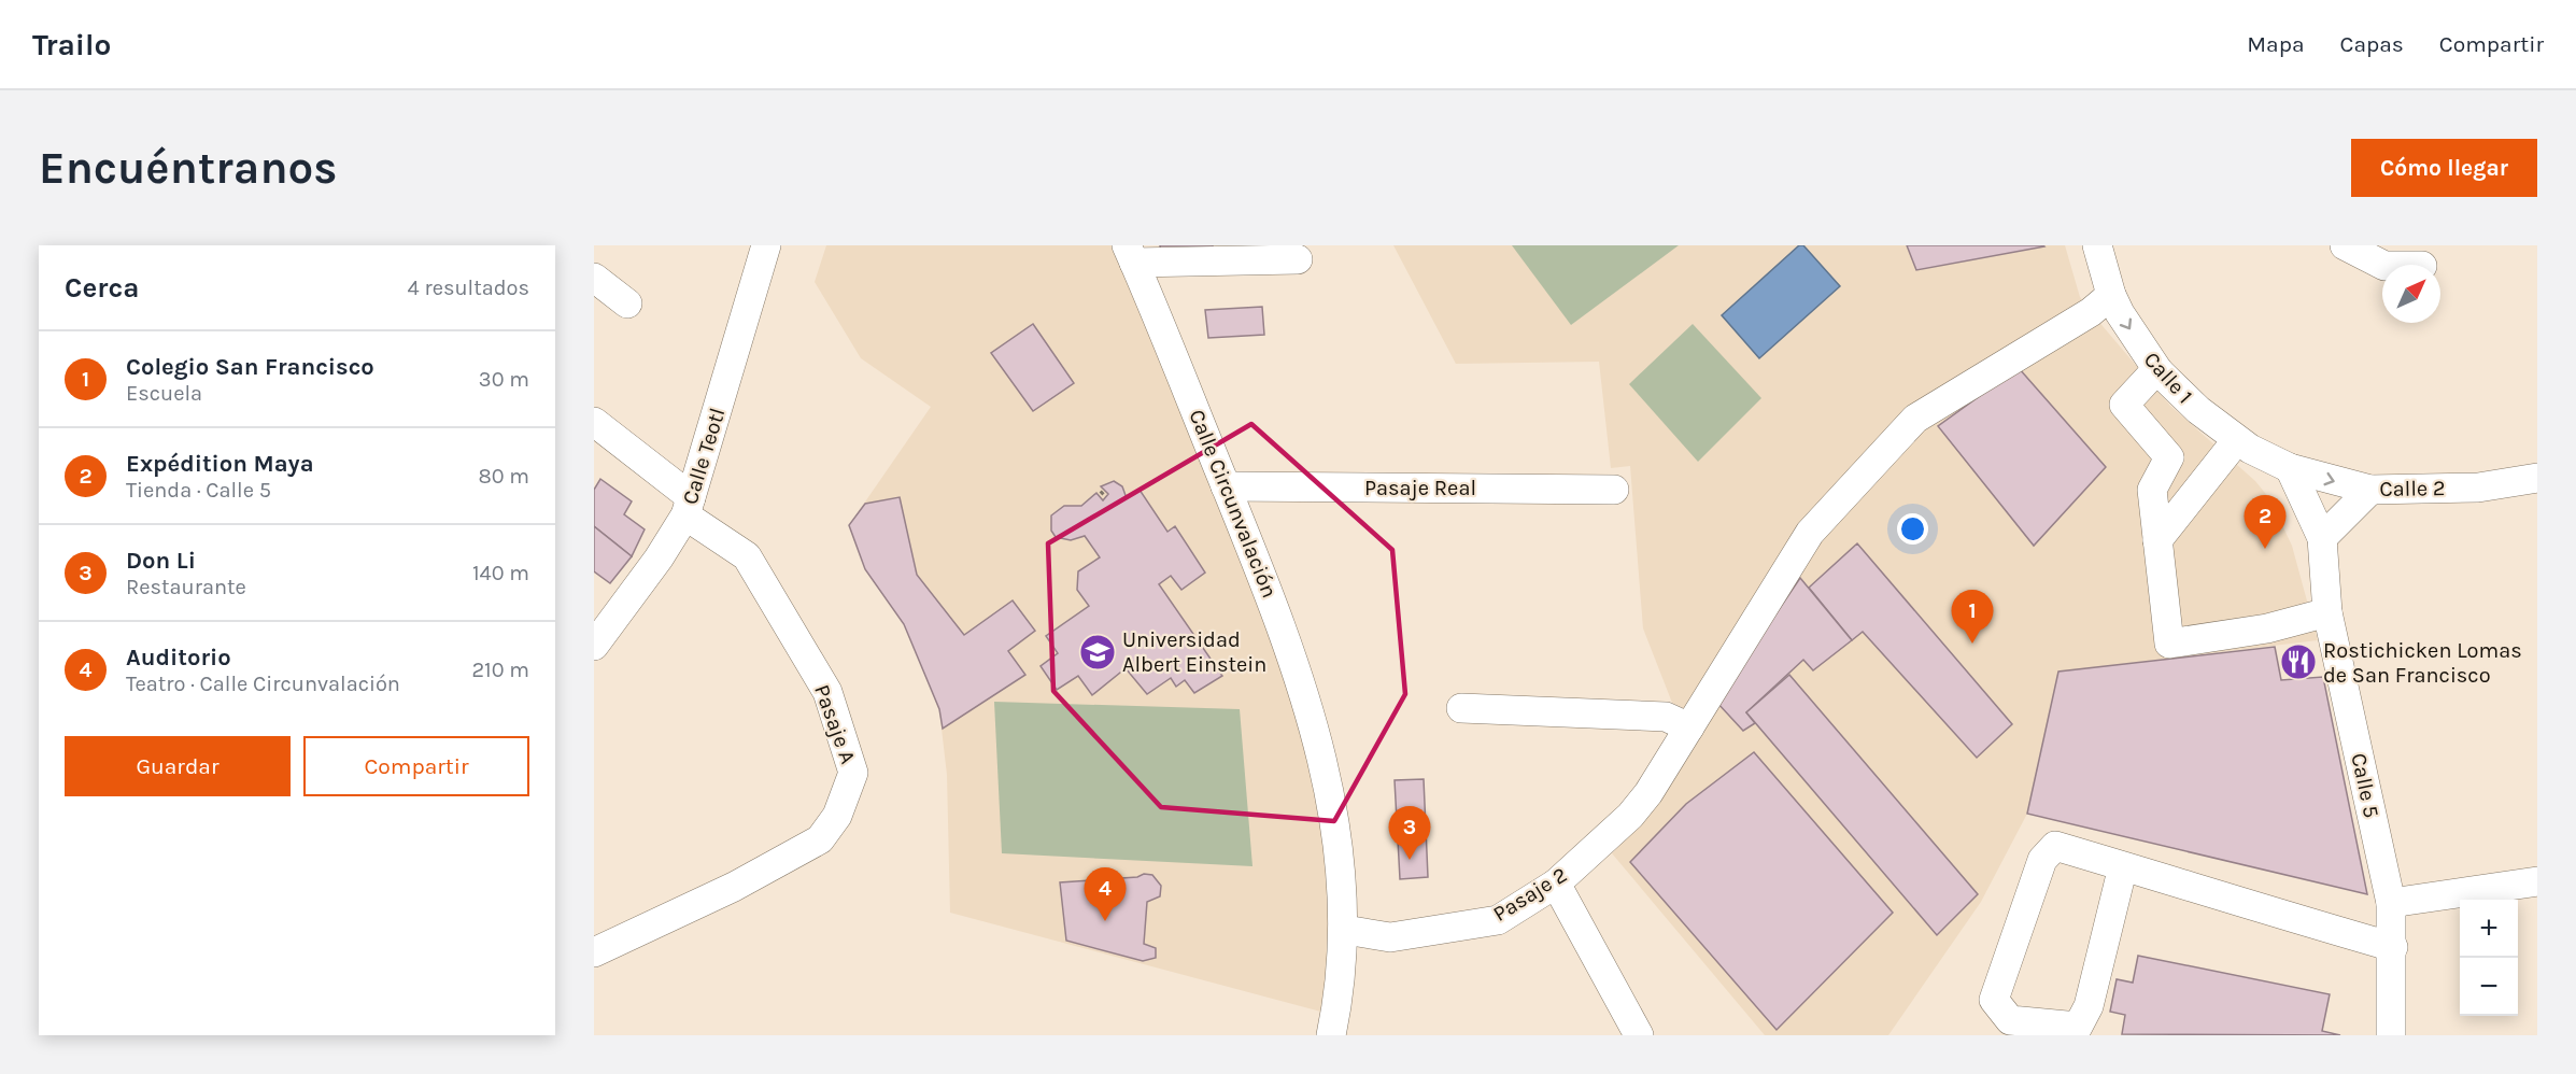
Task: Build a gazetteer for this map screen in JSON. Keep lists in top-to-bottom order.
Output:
{
  "streets": {
    "street": [
      "Calle 1",
      "Calle Teotl",
      "Pasaje Real",
      "Calle 2",
      "Calle Circunvalación",
      "Pasaje A",
      "Calle 5",
      "Pasaje 2"
    ]
  },
  "crossings": [
    ["Calle 1", "Calle 2"],
    ["Calle 1", "Calle 5"],
    ["Calle 1", "Pasaje 2"],
    ["Calle Teotl", "Pasaje A"],
    ["Pasaje Real", "Calle Circunvalación"],
    ["Calle 2", "Calle 5"],
    ["Calle Circunvalación", "Pasaje 2"]
  ],
  "places": {
    "school or university": ["Universidad Albert Einstein"],
    "restaurant": ["Rostichicken Lomas de San Francisco"]
  },
  "north": "top right",
  "page": {
    "header": "Trailo",
    "nav": ["Mapa", "Capas", "Compartir"],
    "buttons": [
      "Cómo llegar",
      ["Guardar", "Compartir"]
    ],
    "title": "Encuéntranos",
    "heading": ["Cerca", "4 resultados"],
    "list": [
      {
        "mark": "1",
        "name": "Colegio San Francisco",
        "note": "Escuela",
        "value": "30 m"
      },
      {
        "mark": "2",
        "name": "Expédition Maya",
        "note": "Tienda · Calle 5",
        "value": "80 m"
      },
      {
        "mark": "3",
        "name": "Don Li",
        "note": "Restaurante",
        "value": "140 m"
      },
      {
        "mark": "4",
        "name": "Auditorio",
        "note": "Teatro · Calle Circunvalación",
        "value": "210 m"
      }
    ],
    "pins": [
      "2",
      "1",
      "3",
      "4"
    ],
    "map_buttons": ["+", "−"]
  }
}
